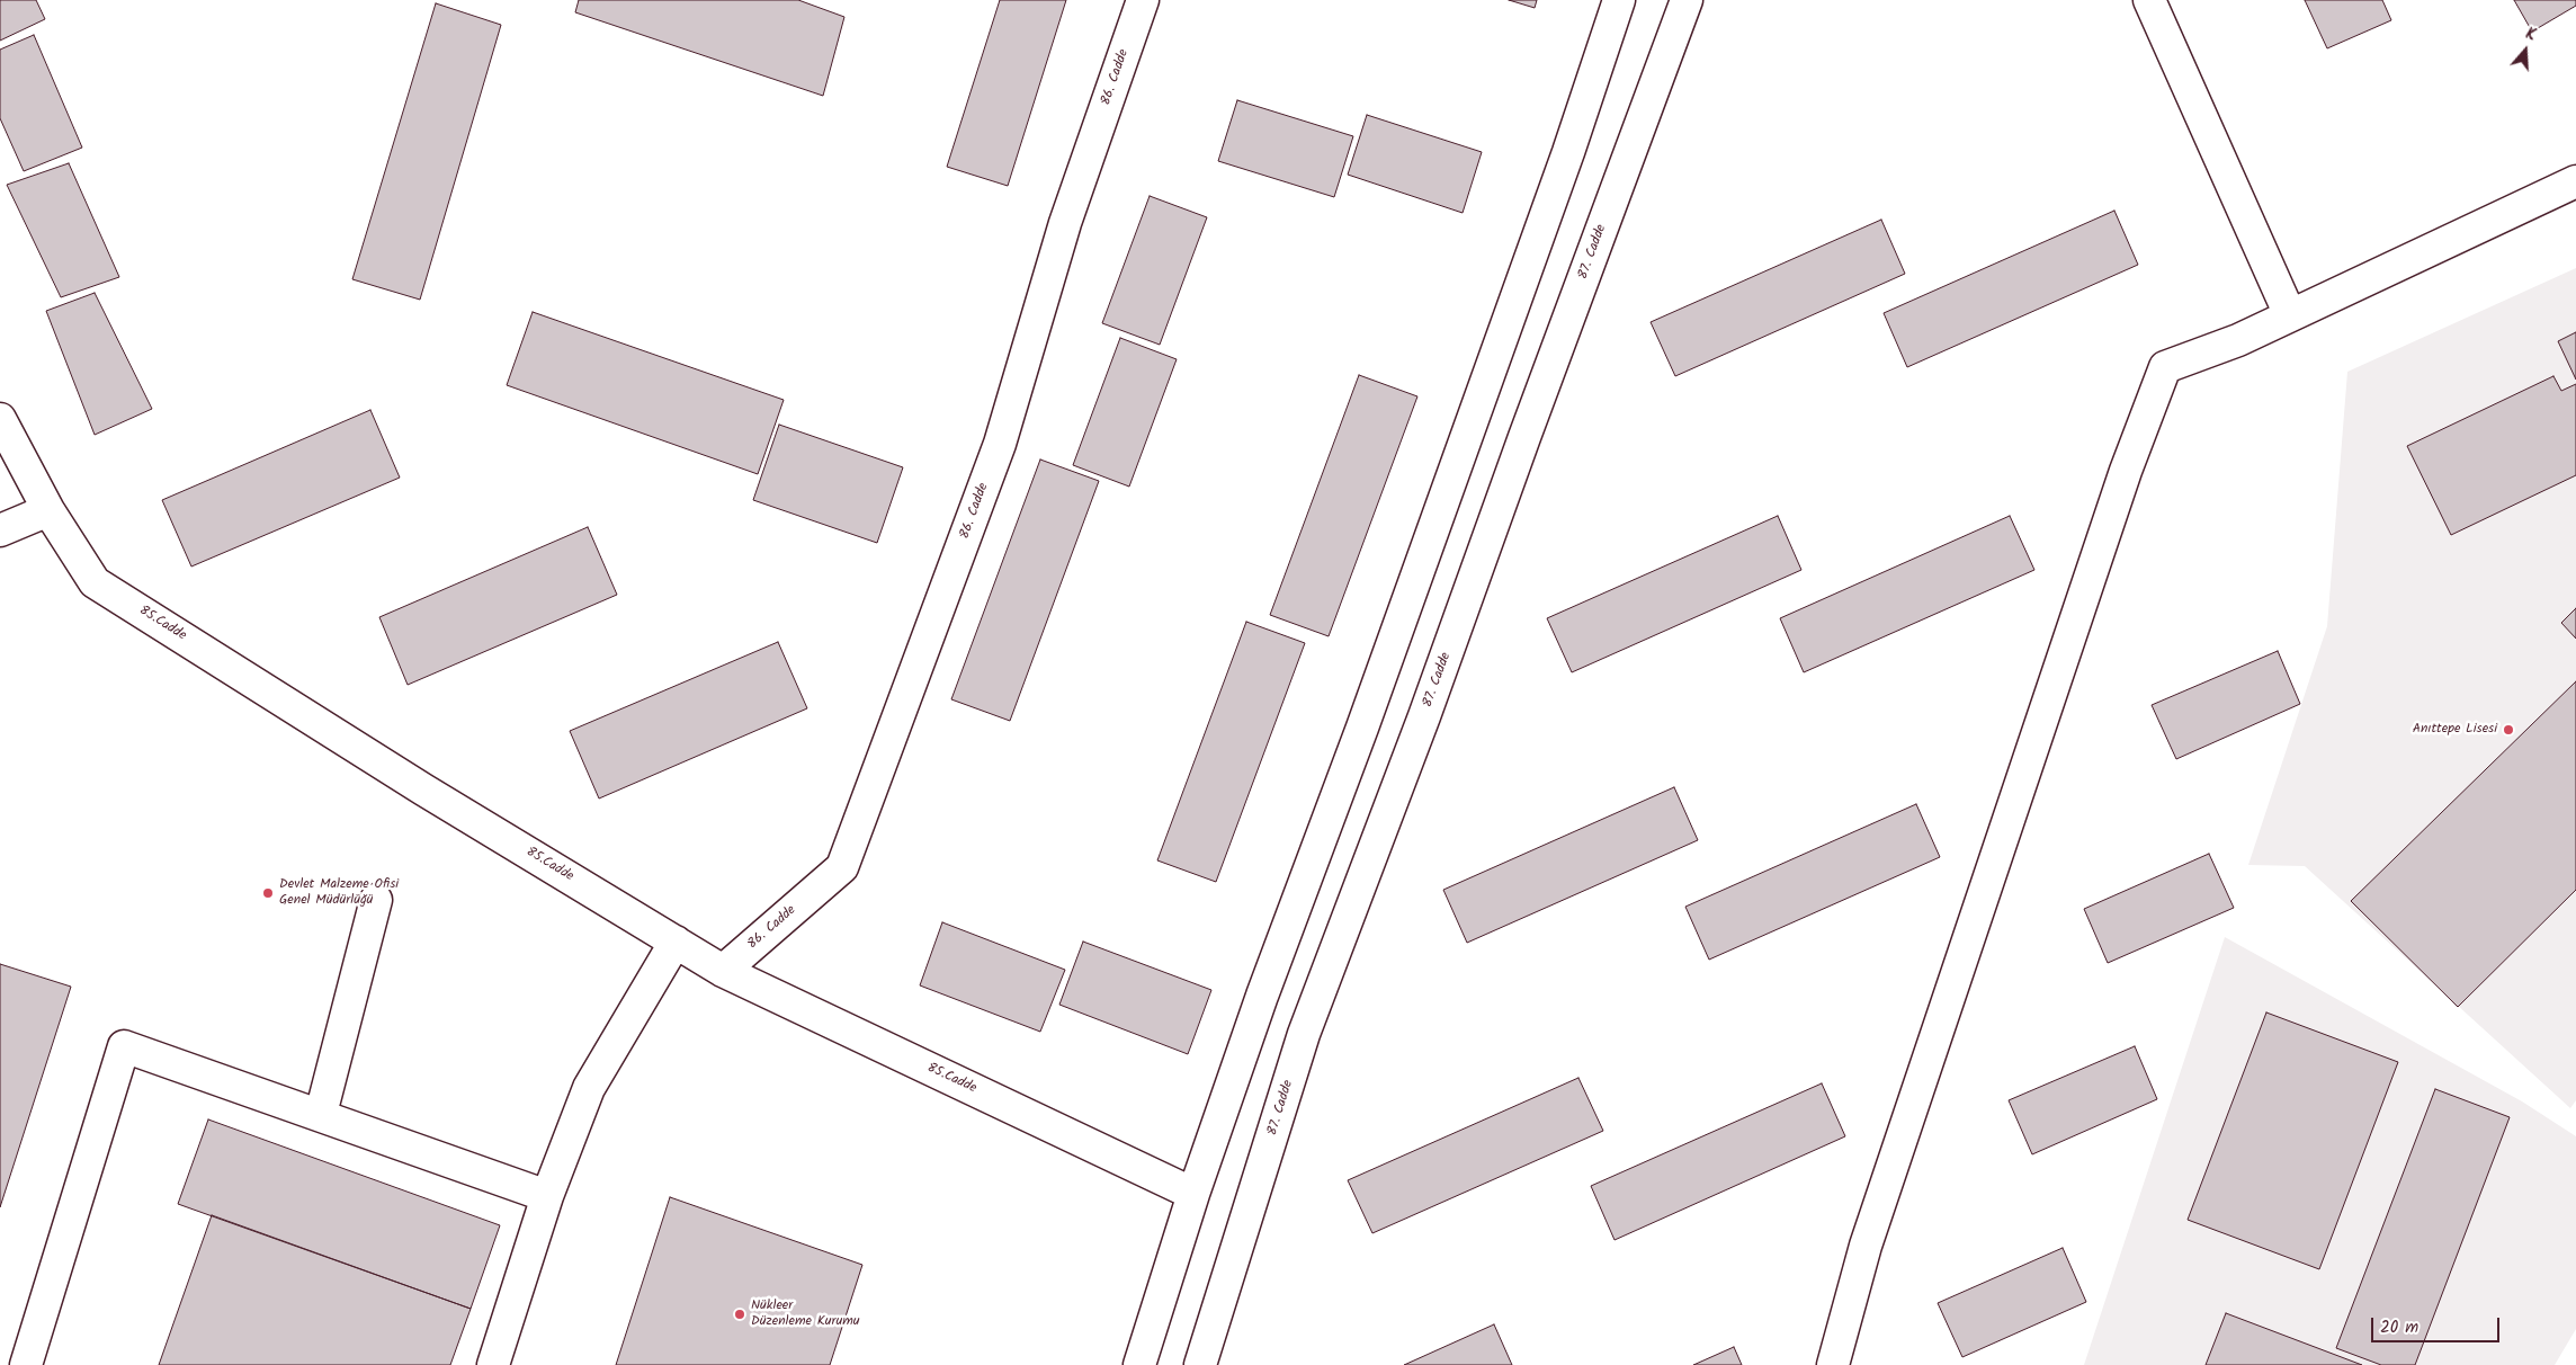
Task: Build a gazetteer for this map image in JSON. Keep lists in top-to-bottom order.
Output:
{
  "streets": {
    "street": ["86. Cadde", "87. Cadde", "85.Cadde"]
  },
  "crossings": [
    ["86. Cadde", "85.Cadde"]
  ],
  "places": ["Anıttepe Lisesi", "Devlet Malzeme Ofisi Genel Müdürlüğü", "Nükleer Düzenleme Kurumu"],
  "scale_bar": "20 m",
  "north": "top"
}
